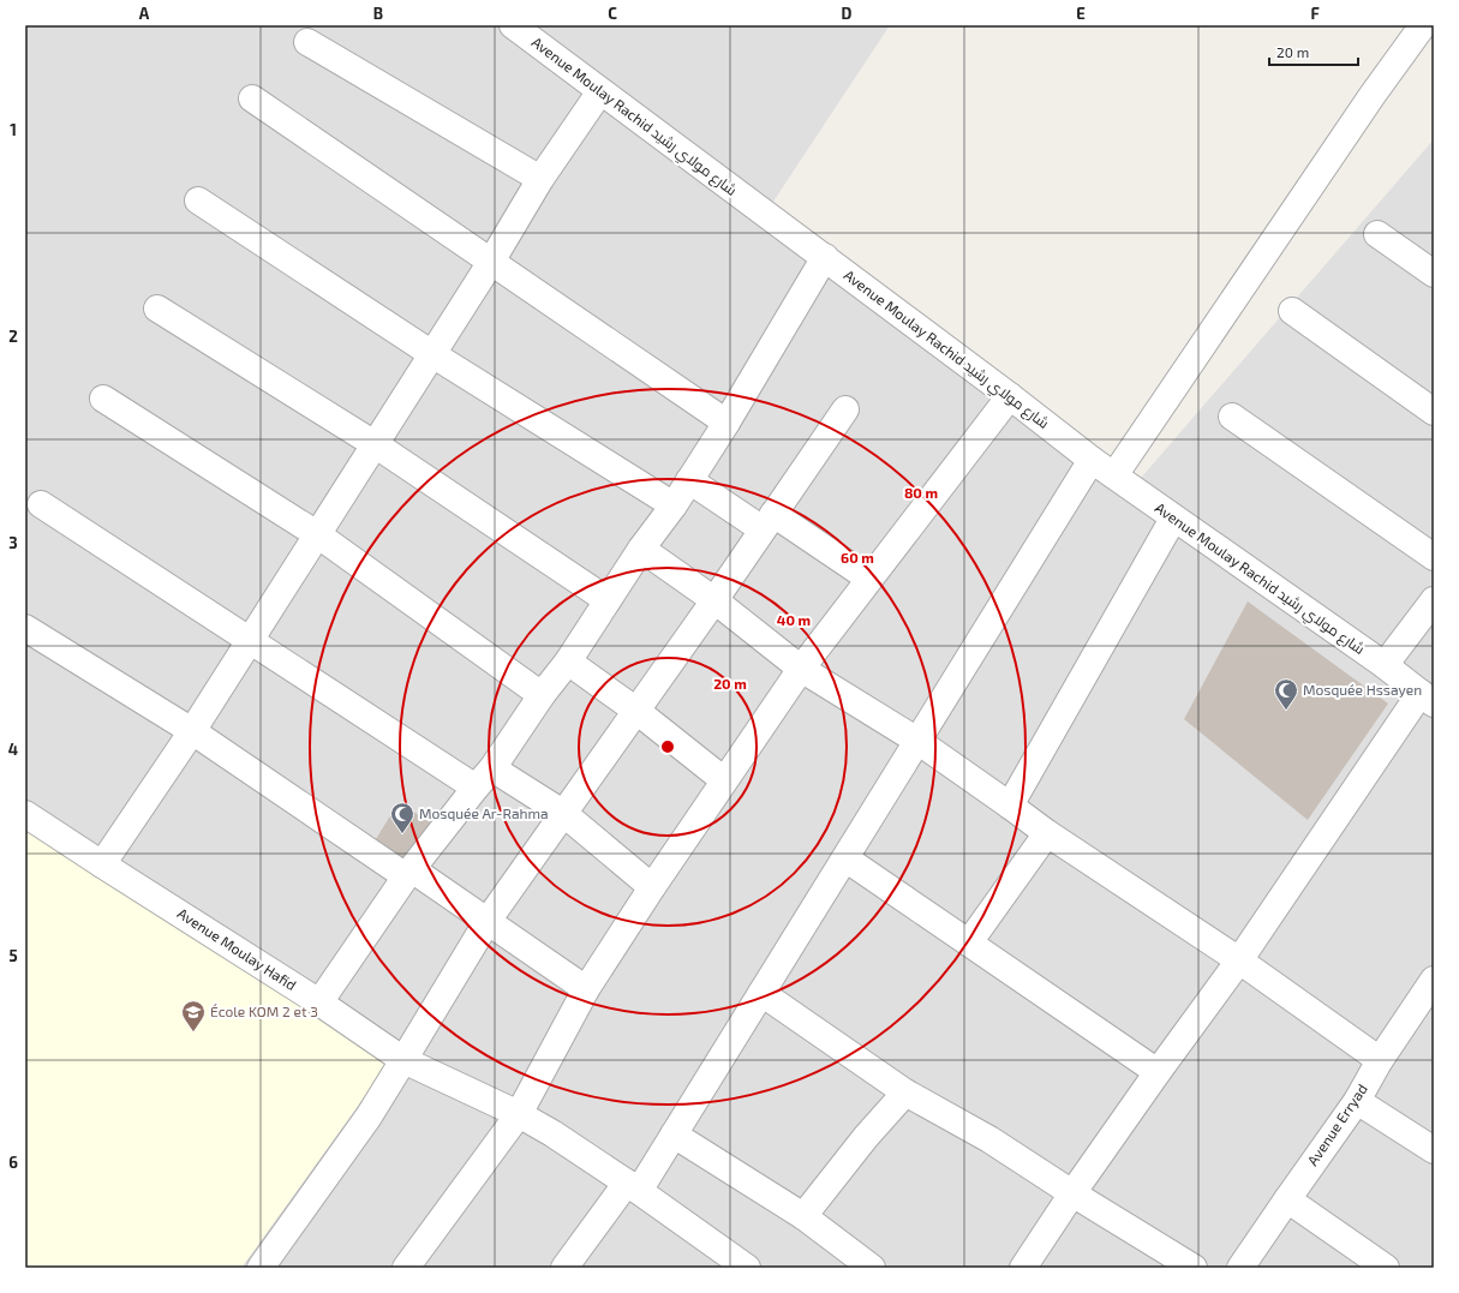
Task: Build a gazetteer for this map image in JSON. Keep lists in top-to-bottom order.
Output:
{
  "streets": {
    "street": ["Avenue Moulay Rachid شارع مولاي رشيد", "Avenue Moulay Hafid", "Avenue Erryad"]
  },
  "places": {
    "mosque": ["Mosquée Hssayen", "Mosquée Ar-Rahma"],
    "school or university": ["École KOM 2 et 3"]
  },
  "scale_bar": "20 m",
  "grid": {
    "columns": [
      "A",
      "B",
      "C",
      "D",
      "E",
      "F"
    ],
    "rows": [
      "1",
      "2",
      "3",
      "4",
      "5",
      "6"
    ]
  },
  "rings": [
    "80 m",
    "60 m",
    "40 m",
    "20 m"
  ]
}
